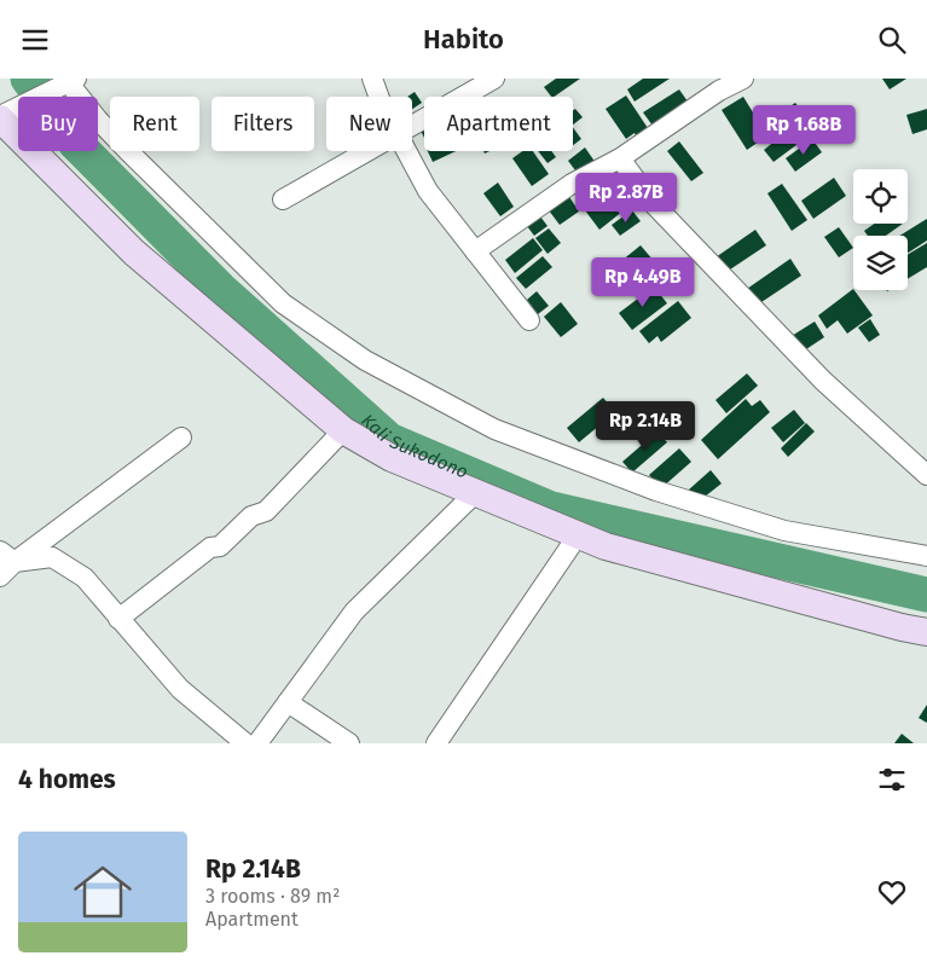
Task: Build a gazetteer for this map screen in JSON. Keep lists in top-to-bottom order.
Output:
{
  "water": ["Kali Sukodono"],
  "page": {
    "header": "Habito",
    "chip": [
      "Buy",
      "Rent",
      "Filters",
      "New",
      "Apartment"
    ],
    "price": [
      "Rp 1.68B",
      "Rp 2.87B",
      "Rp 4.49B",
      "Rp 2.14B"
    ],
    "heading": "4 homes",
    "list": [
      {
        "name": "Rp 2.14B",
        "note": "3 rooms · 89 m² · Apartment"
      }
    ]
  }
}
